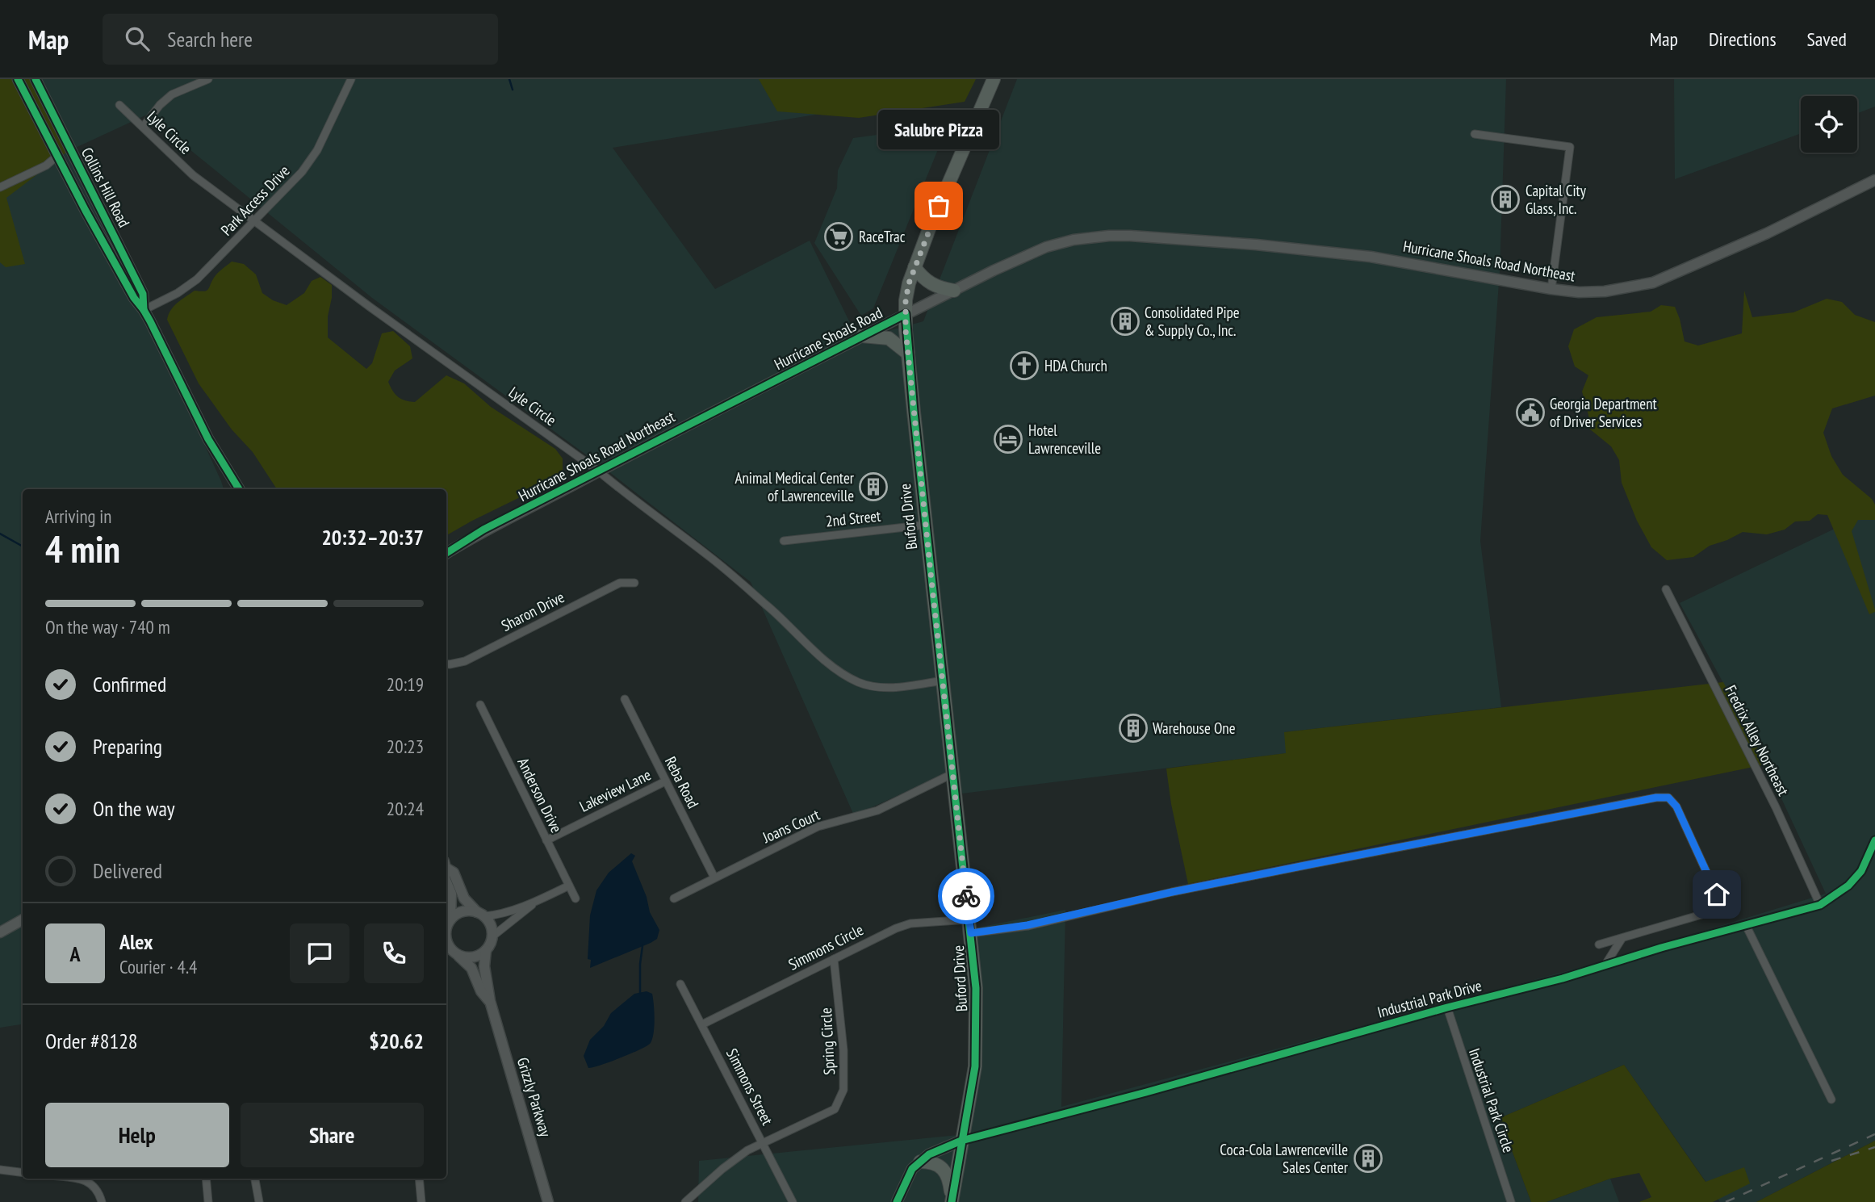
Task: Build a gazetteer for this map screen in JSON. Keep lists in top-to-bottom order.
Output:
{
  "streets": {
    "highway": ["Buford Drive"],
    "street": [
      "Lyle Circle",
      "Collins Hill Road",
      "Park Access Drive",
      "Hurricane Shoals Road Northeast",
      "Hurricane Shoals Road",
      "2nd Street",
      "Sharon Drive",
      "Fredrix Alley Northeast",
      "Reba Road",
      "Lakeview Lane",
      "Anderson Drive",
      "Joans Court",
      "Simmons Circle",
      "Industrial Park Drive",
      "Spring Circle",
      "Simmons Street",
      "Grizzly Parkway",
      "Industrial Park Circle"
    ]
  },
  "crossings": [
    ["Lyle Circle", "Park Access Drive"],
    ["Lyle Circle", "Hurricane Shoals Road Northeast"],
    ["Lyle Circle", "Buford Drive"],
    ["Collins Hill Road", "Park Access Drive"],
    ["Hurricane Shoals Road Northeast", "Hurricane Shoals Road"],
    ["Hurricane Shoals Road", "Buford Drive"],
    ["Buford Drive", "2nd Street"],
    ["Buford Drive", "Joans Court"],
    ["Buford Drive", "Simmons Circle"],
    ["Buford Drive", "Industrial Park Drive"],
    ["Fredrix Alley Northeast", "Industrial Park Drive"],
    ["Reba Road", "Lakeview Lane"],
    ["Reba Road", "Joans Court"],
    ["Lakeview Lane", "Anderson Drive"],
    ["Simmons Circle", "Spring Circle"],
    ["Simmons Circle", "Simmons Street"],
    ["Industrial Park Drive", "Industrial Park Circle"],
    ["Spring Circle", "Simmons Street"]
  ],
  "places": {
    "building": [
      "Capital City Glass, Inc.",
      "Consolidated Pipe & Supply Co., Inc.",
      "Animal Medical Center of Lawrenceville",
      "Warehouse One",
      "Coca-Cola Lawrenceville Sales Center"
    ],
    "other": ["Salubre Pizza"],
    "supermarket": ["RaceTrac"],
    "church": ["HDA Church"],
    "public building": ["Georgia Department of Driver Services"],
    "hotel": ["Hotel Lawrenceville"]
  },
  "page": {
    "header": "Map",
    "search": "Search here",
    "nav": ["Map", "Directions", "Saved"],
    "bubble": "Salubre Pizza",
    "heading": ["4 min", "Arriving in", "20:32–20:37"],
    "panel": [
      "Alex",
      "Courier · 4.4",
      "Order #8128",
      "$20.62"
    ],
    "bar": "On the way · 740 m",
    "list": [
      ["Confirmed", "20:19"],
      ["Preparing", "20:23"],
      ["On the way", "20:24"],
      "Delivered"
    ],
    "round": "A",
    "buttons": ["Help", "Share"]
  }
}
